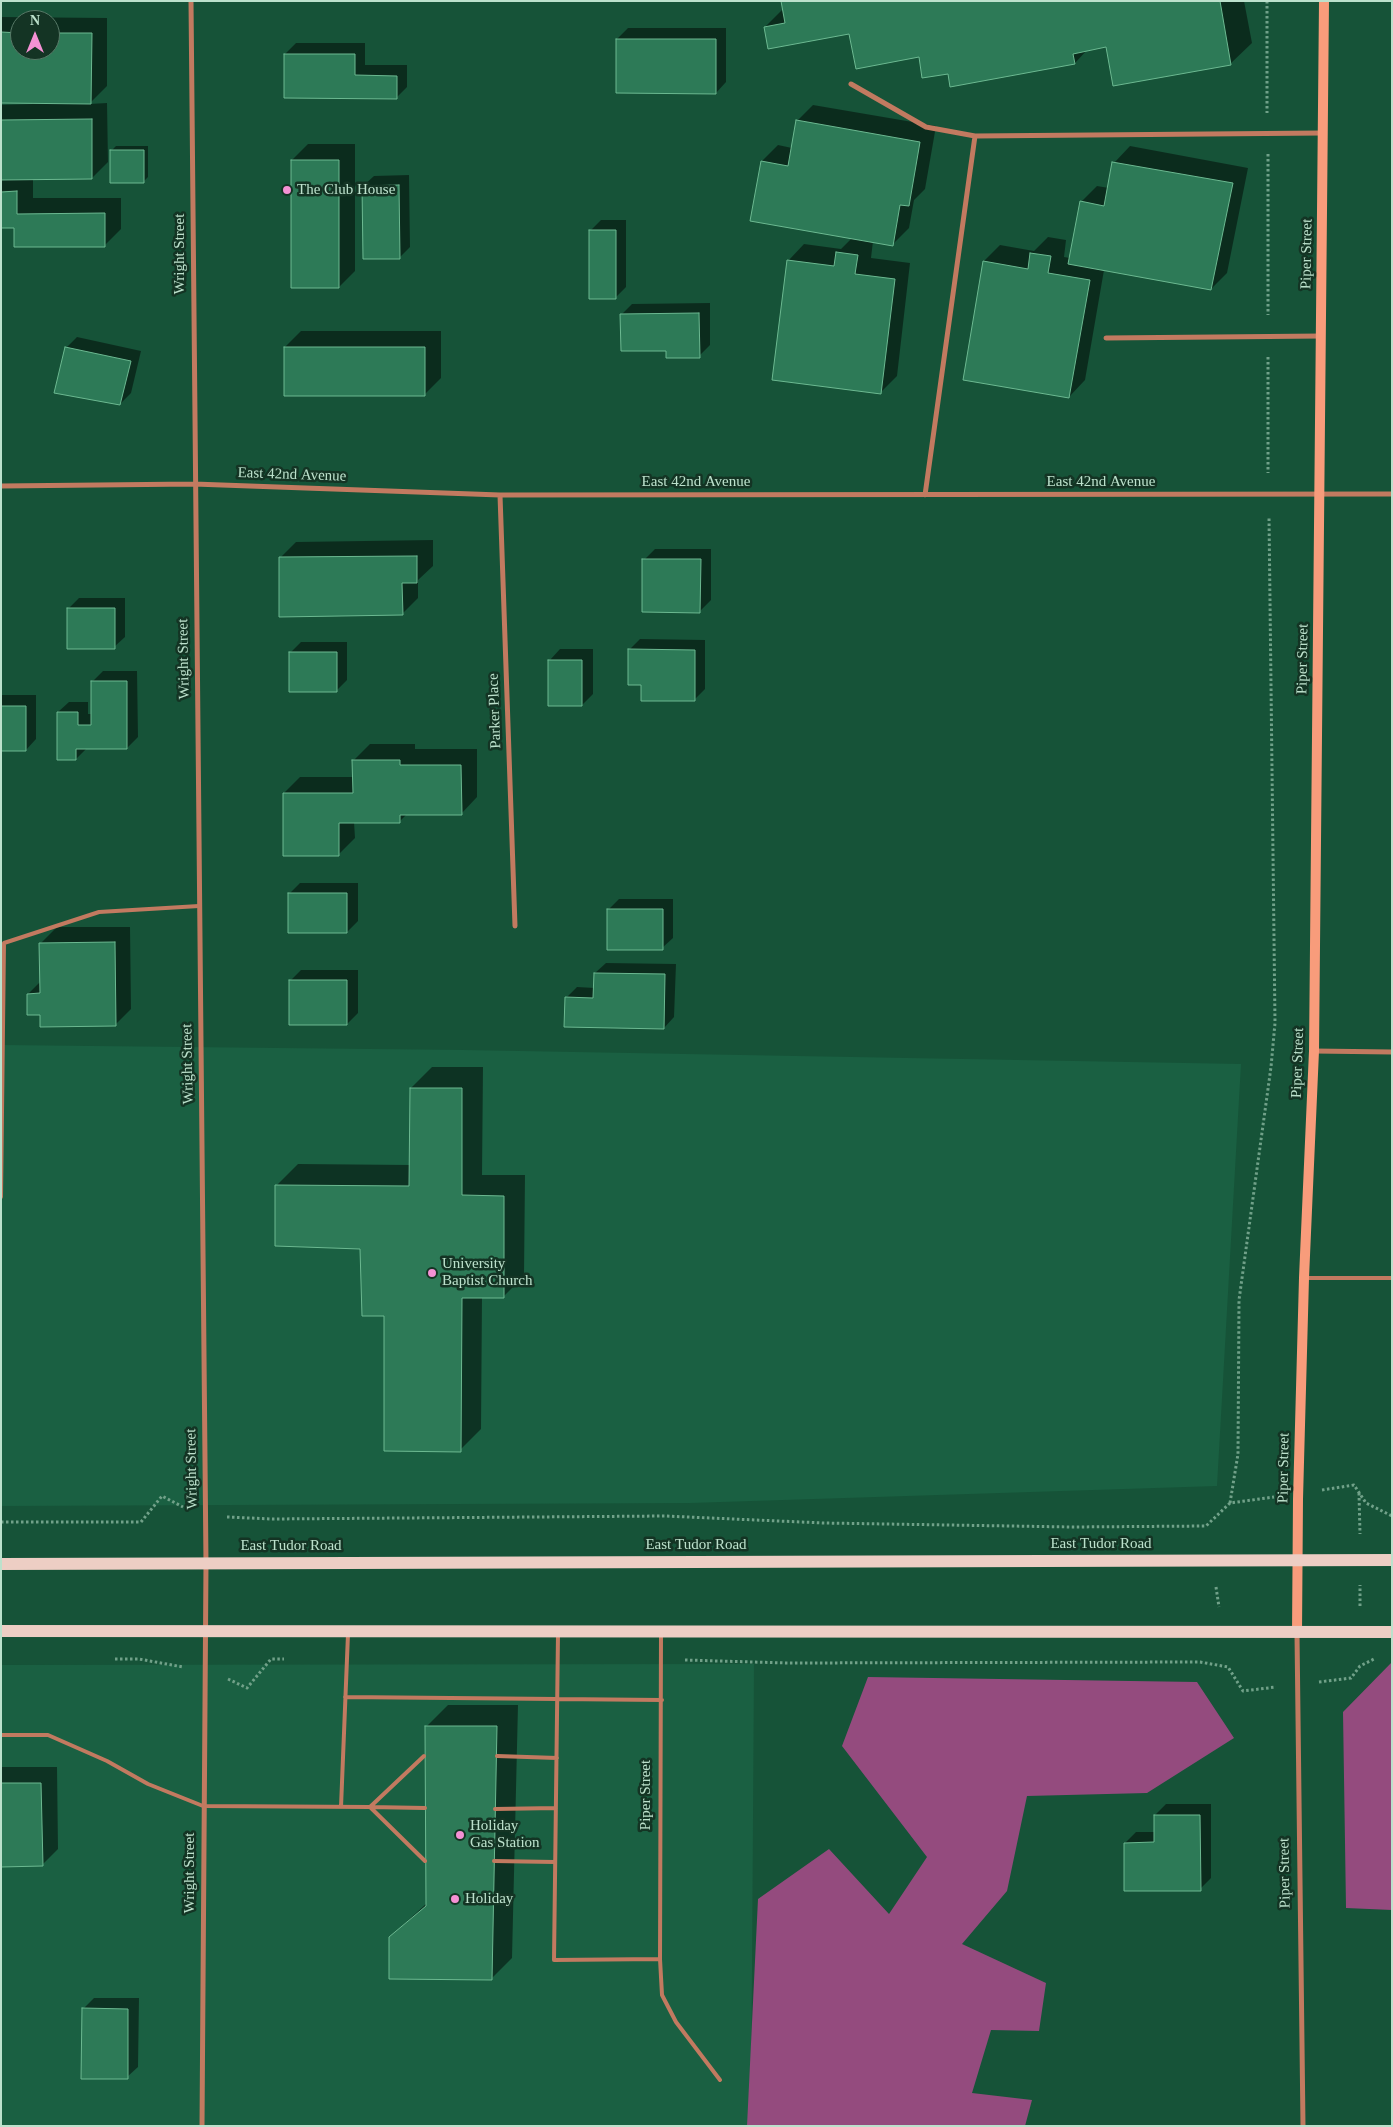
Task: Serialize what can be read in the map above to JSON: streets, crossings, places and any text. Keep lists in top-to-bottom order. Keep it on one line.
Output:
{"streets":{"main road":["East Tudor Road"],"street":["Wright Street","Piper Street","East 42nd Avenue","Parker Place"]},"crossings":[["Wright Street","East 42nd Avenue"],["Wright Street","East Tudor Road"],["Piper Street","East 42nd Avenue"],["Piper Street","East Tudor Road"],["East 42nd Avenue","Parker Place"]],"places":["The Club House","University Baptist Church","Holiday Gas Station","Holiday"],"north":"top"}
